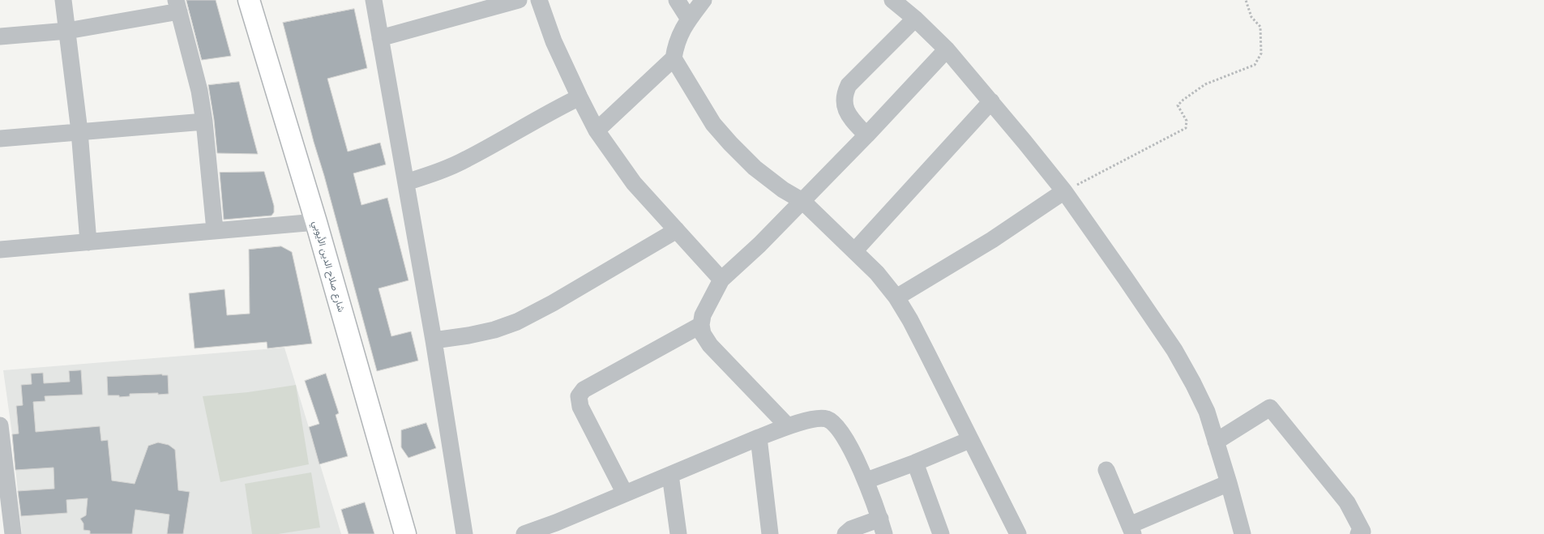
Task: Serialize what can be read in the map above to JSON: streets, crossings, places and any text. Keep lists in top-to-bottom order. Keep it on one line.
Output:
{"streets":{"main road":["شارع صلاح الدين الأيوبي"]}}
